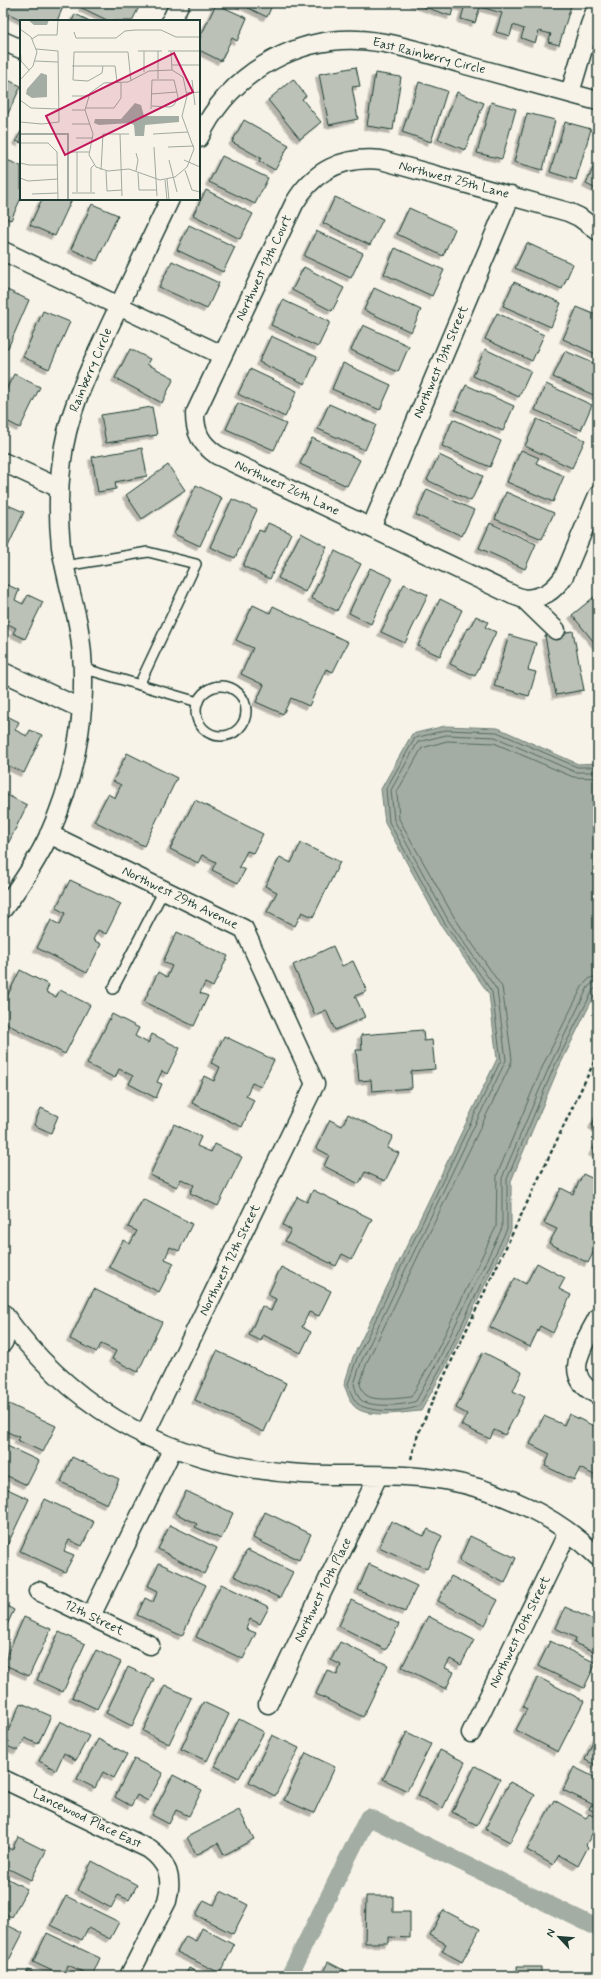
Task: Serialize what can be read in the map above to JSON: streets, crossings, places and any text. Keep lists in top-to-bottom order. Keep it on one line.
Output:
{"streets":{"street":["East Rainberry Circle","Northwest 25th Lane","Northwest 13th Court","Northwest 13th Street","Rainberry Circle","Northwest 26th Lane","Northwest 29th Avenue","Northwest 12th Street","Northwest 10th Place","12th Street","Northwest 10th Street","Lancewood Place East"]},"crossings":[["Northwest 25th Lane","Northwest 13th Court"],["Northwest 25th Lane","Northwest 13th Street"],["Northwest 13th Court","Northwest 26th Lane"],["Northwest 13th Street","Northwest 26th Lane"],["Rainberry Circle","Northwest 29th Avenue"],["Northwest 29th Avenue","Northwest 12th Street"]],"north":"top left"}
